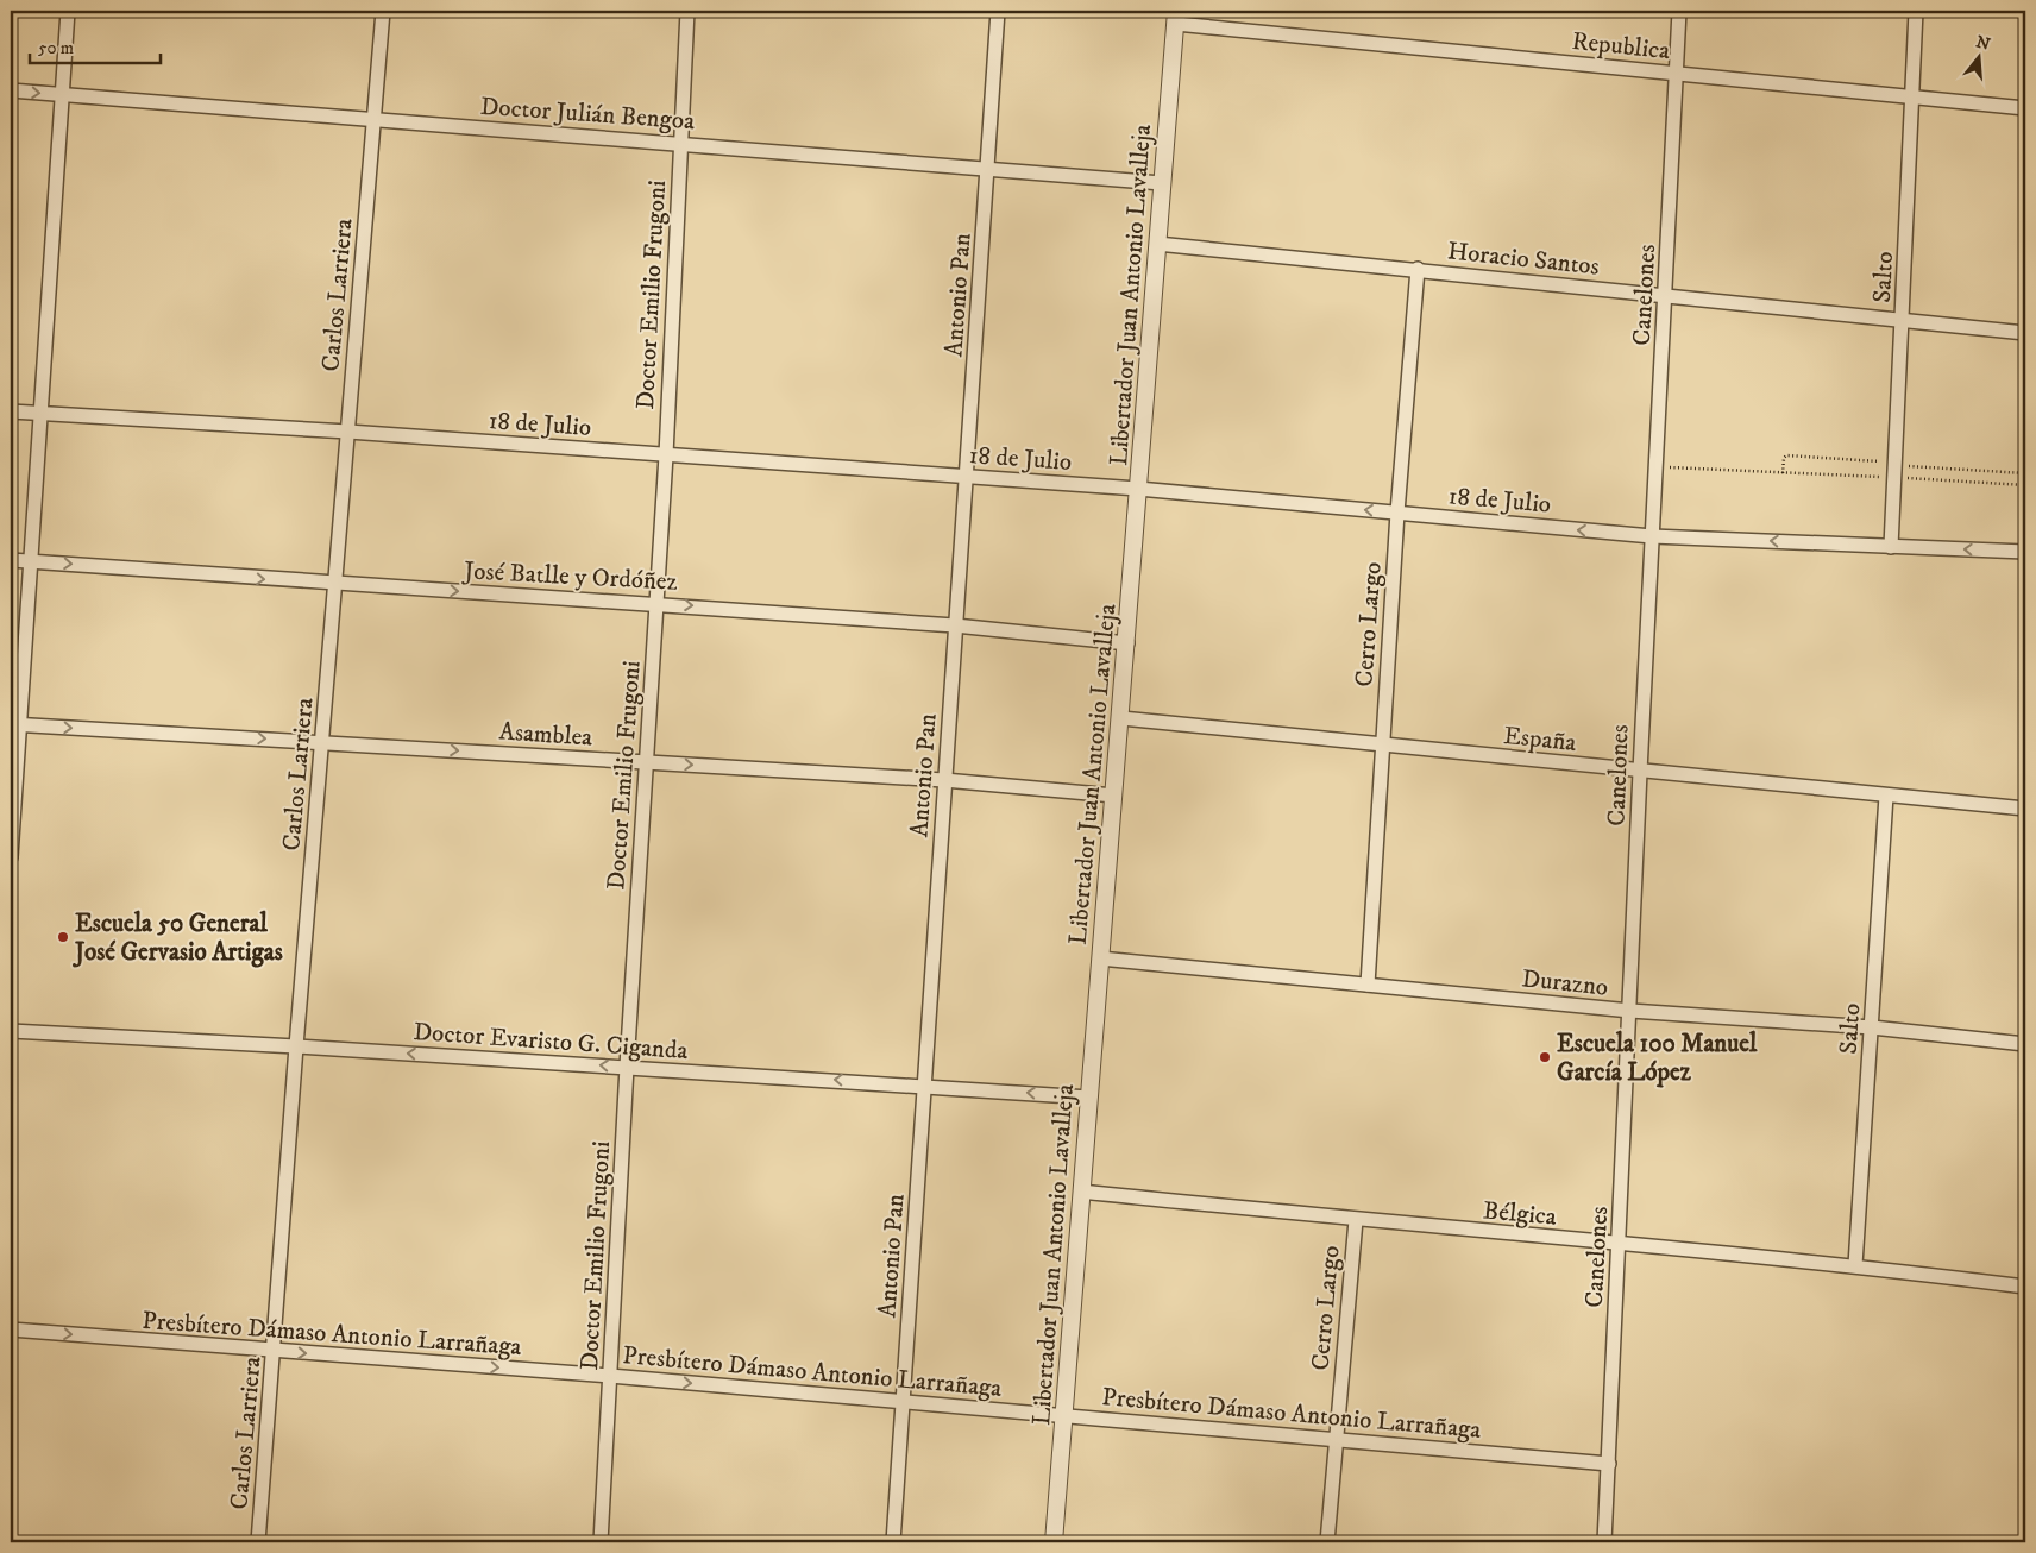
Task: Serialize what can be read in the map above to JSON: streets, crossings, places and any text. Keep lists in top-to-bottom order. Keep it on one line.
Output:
{"streets":{"street":["Republica","Doctor Julián Bengoa","Horacio Santos","Salto","Carlos Larriera","Doctor Emilio Frugoni","Antonio Pan","Libertador Juan Antonio Lavalleja","Canelones","18 de Julio","José Batlle y Ordóñez","Cerro Largo","Asamblea","España","Durazno","Doctor Evaristo G. Ciganda","Bélgica","Presbítero Dámaso Antonio Larrañaga"]},"crossings":[["Republica","Salto"],["Republica","Libertador Juan Antonio Lavalleja"],["Republica","Canelones"],["Doctor Julián Bengoa","Carlos Larriera"],["Doctor Julián Bengoa","Doctor Emilio Frugoni"],["Doctor Julián Bengoa","Antonio Pan"],["Doctor Julián Bengoa","Libertador Juan Antonio Lavalleja"],["Horacio Santos","Salto"],["Horacio Santos","Libertador Juan Antonio Lavalleja"],["Horacio Santos","Canelones"],["Horacio Santos","Cerro Largo"],["Salto","18 de Julio"],["Salto","España"],["Salto","Durazno"],["Salto","Bélgica"],["Carlos Larriera","18 de Julio"],["Carlos Larriera","José Batlle y Ordóñez"],["Carlos Larriera","Asamblea"],["Carlos Larriera","Doctor Evaristo G. Ciganda"],["Carlos Larriera","Presbítero Dámaso Antonio Larrañaga"],["Doctor Emilio Frugoni","18 de Julio"],["Doctor Emilio Frugoni","José Batlle y Ordóñez"],["Doctor Emilio Frugoni","Asamblea"],["Doctor Emilio Frugoni","Doctor Evaristo G. Ciganda"],["Doctor Emilio Frugoni","Presbítero Dámaso Antonio Larrañaga"],["Antonio Pan","18 de Julio"],["Antonio Pan","José Batlle y Ordóñez"],["Antonio Pan","Asamblea"],["Antonio Pan","Doctor Evaristo G. Ciganda"],["Antonio Pan","Presbítero Dámaso Antonio Larrañaga"],["Libertador Juan Antonio Lavalleja","18 de Julio"],["Libertador Juan Antonio Lavalleja","José Batlle y Ordóñez"],["Libertador Juan Antonio Lavalleja","Asamblea"],["Libertador Juan Antonio Lavalleja","España"],["Libertador Juan Antonio Lavalleja","Durazno"],["Libertador Juan Antonio Lavalleja","Doctor Evaristo G. Ciganda"],["Libertador Juan Antonio Lavalleja","Bélgica"],["Libertador Juan Antonio Lavalleja","Presbítero Dámaso Antonio Larrañaga"],["Canelones","18 de Julio"],["Canelones","España"],["Canelones","Durazno"],["Canelones","Bélgica"],["Canelones","Presbítero Dámaso Antonio Larrañaga"],["18 de Julio","Cerro Largo"],["Cerro Largo","España"],["Cerro Largo","Durazno"],["Cerro Largo","Bélgica"],["Cerro Largo","Presbítero Dámaso Antonio Larrañaga"]],"one_way":["18 de Julio","José Batlle y Ordóñez","Asamblea","Doctor Evaristo G. Ciganda","Presbítero Dámaso Antonio Larrañaga"],"places":["Escuela 50 General José Gervasio Artigas","Escuela 100 Manuel García López"],"scale_bar":"50 m","north":"top"}
